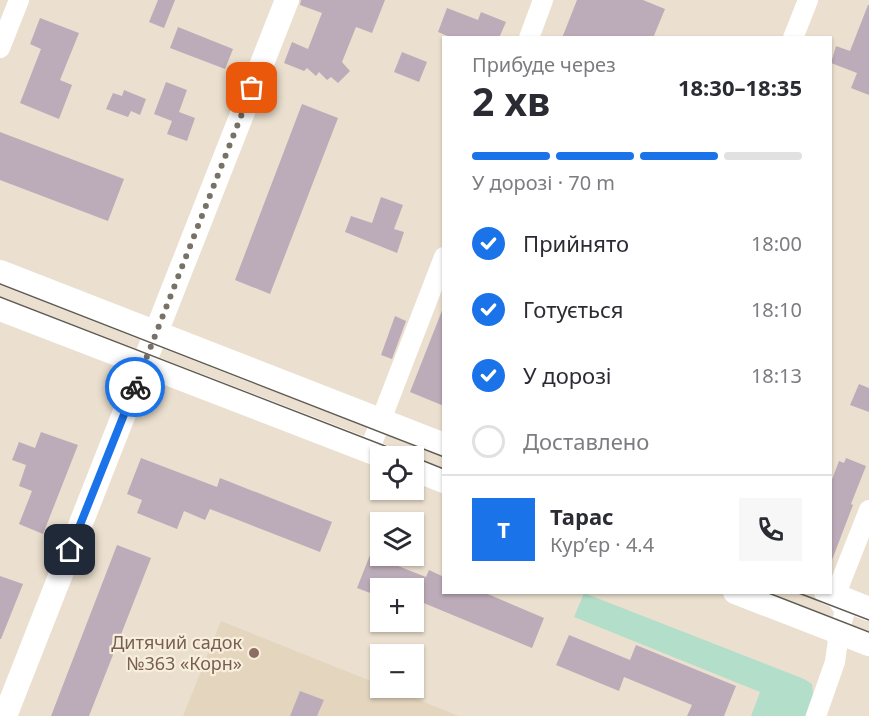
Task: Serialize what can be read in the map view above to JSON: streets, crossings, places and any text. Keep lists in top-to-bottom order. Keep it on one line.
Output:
{"places":["Дитячий садок №363 «Корн»"],"page":{"heading":["2 хв","Прибуде через","18:30–18:35"],"panel":["Тарас","Кур’єр · 4.4"],"bar":"У дорозі · 70 m","list":[["Прийнято","18:00"],["Готується","18:10"],["У дорозі","18:13"],"Доставлено"],"map_buttons":["+","−"],"round":"Т"}}
